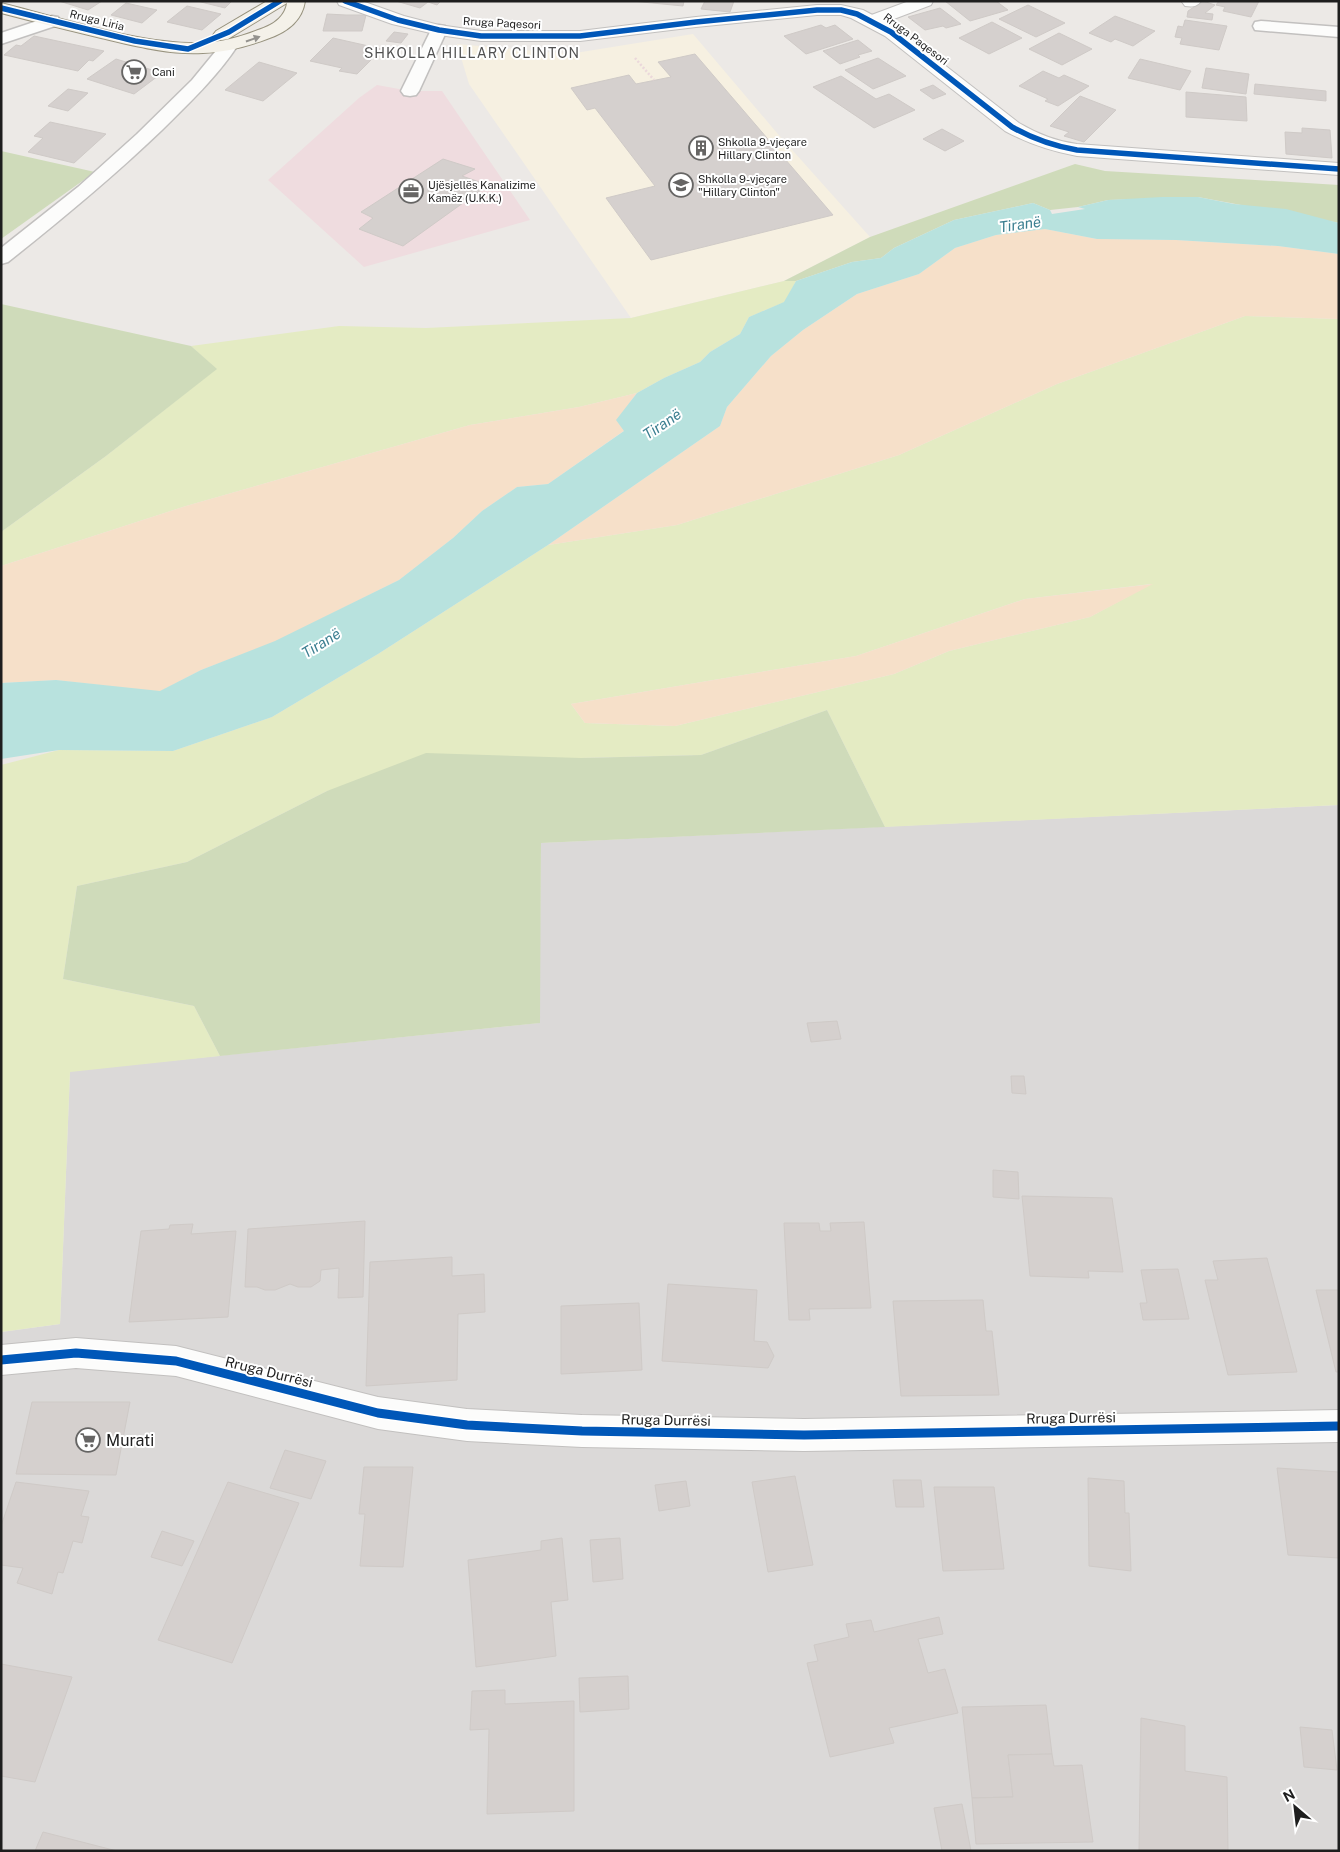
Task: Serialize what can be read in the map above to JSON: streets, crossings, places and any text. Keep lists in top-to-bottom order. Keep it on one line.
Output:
{"streets":{"main road":["Rruga Liria"],"street":["Rruga Paqesori","Rruga Durrësi"]},"districts":["SHKOLLA HILLARY CLINTON"],"water":["Tiranë"],"places":{"supermarket":["Cani","Murati"],"building":["Shkolla 9-vjeçare Hillary Clinton"],"school or university":["Shkolla 9-vjeçare \"Hillary Clinton\""],"office":["Ujësjellës Kanalizime Kamëz (U.K.K.)"]},"north":"top left"}
